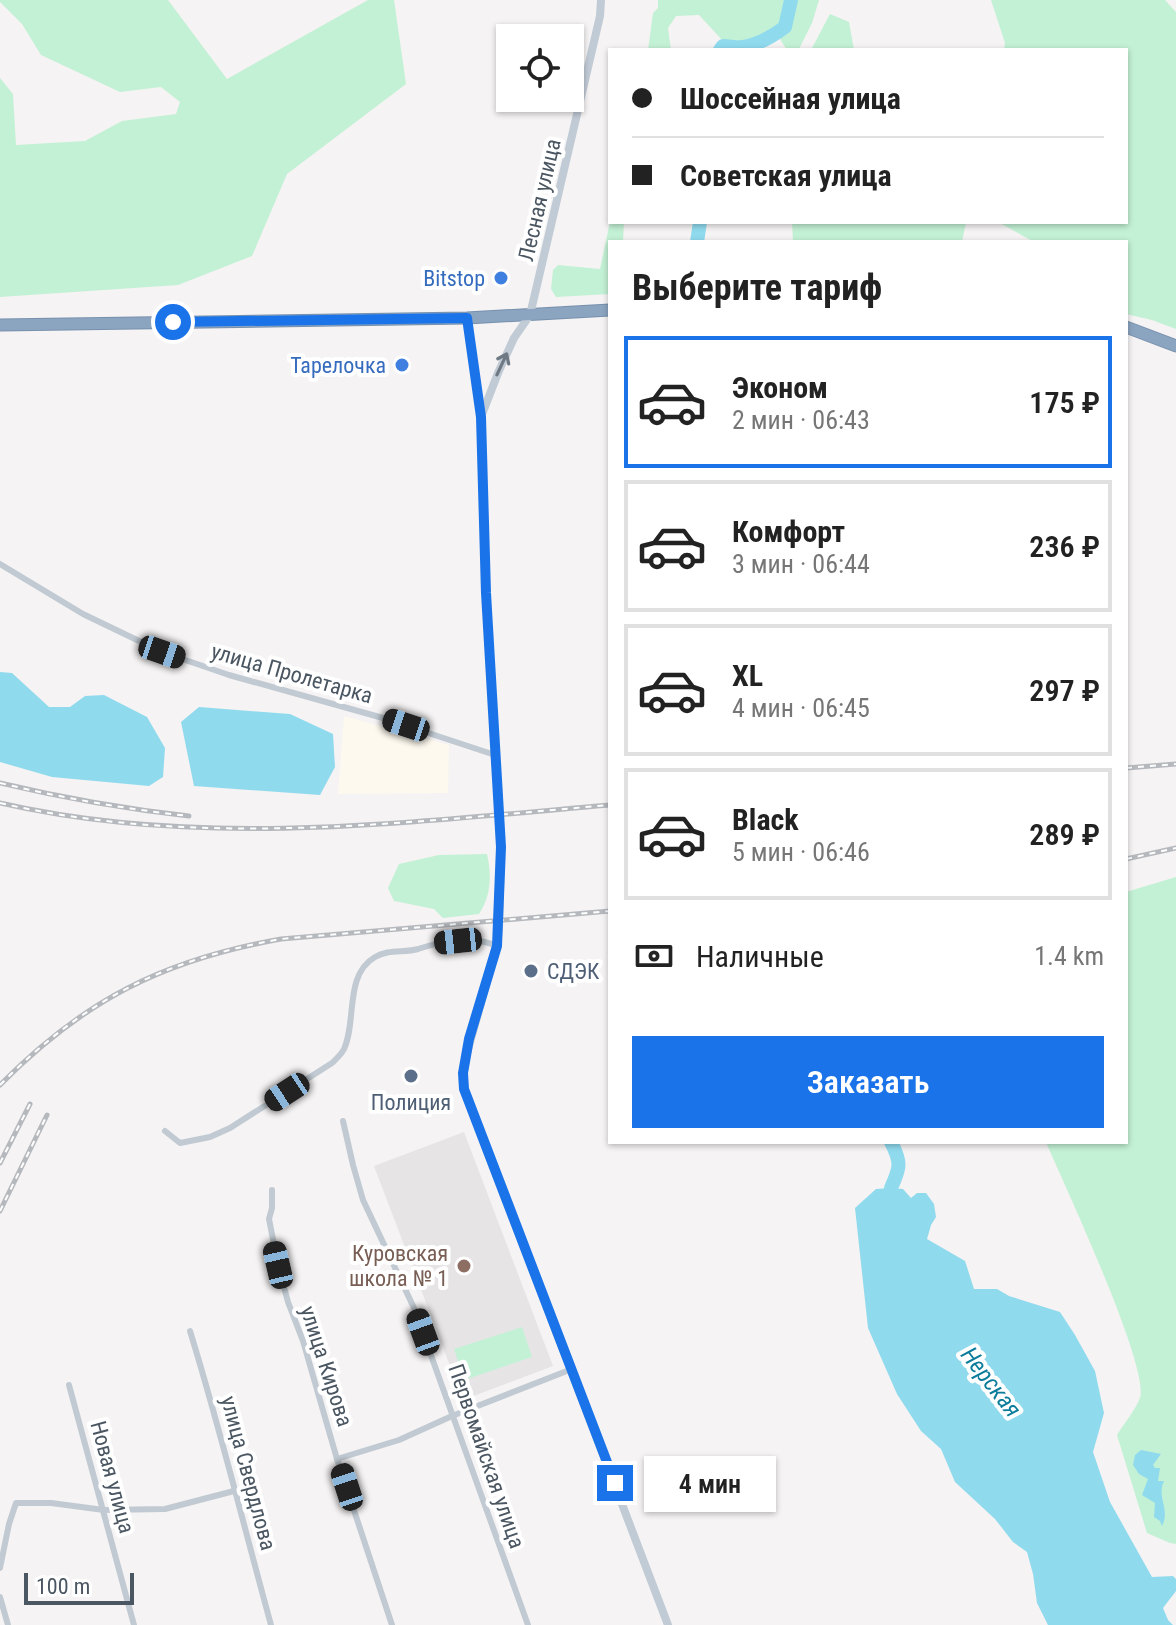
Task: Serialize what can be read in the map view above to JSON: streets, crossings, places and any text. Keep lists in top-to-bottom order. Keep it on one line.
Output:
{"streets":{"street":["Лесная улица","улица Пролетарка","улица Кирова","Первомайская улица","улица Свердлова","Новая улица"]},"crossings":[["улица Кирова","Первомайская улица"]],"water":["Нерская"],"places":["Bitstop","Тарелочка","СДЭК","Полиция","Куровская школа № 1"],"scale_bar":"100 m","page":{"banner":["Шоссейная улица","Советская улица"],"heading":"Выберите тариф","list":[{"name":"Эконом","note":"2 мин · 06:43","value":"175 ₽"},{"name":"Комфорт","note":"3 мин · 06:44","value":"236 ₽"},{"name":"XL","note":"4 мин · 06:45","value":"297 ₽"},{"name":"Black","note":"5 мин · 06:46","value":"289 ₽"}],"pay":["Наличные","1.4 km"],"buttons":"Заказать","bubble":"4 мин","scale":"100 m"}}
